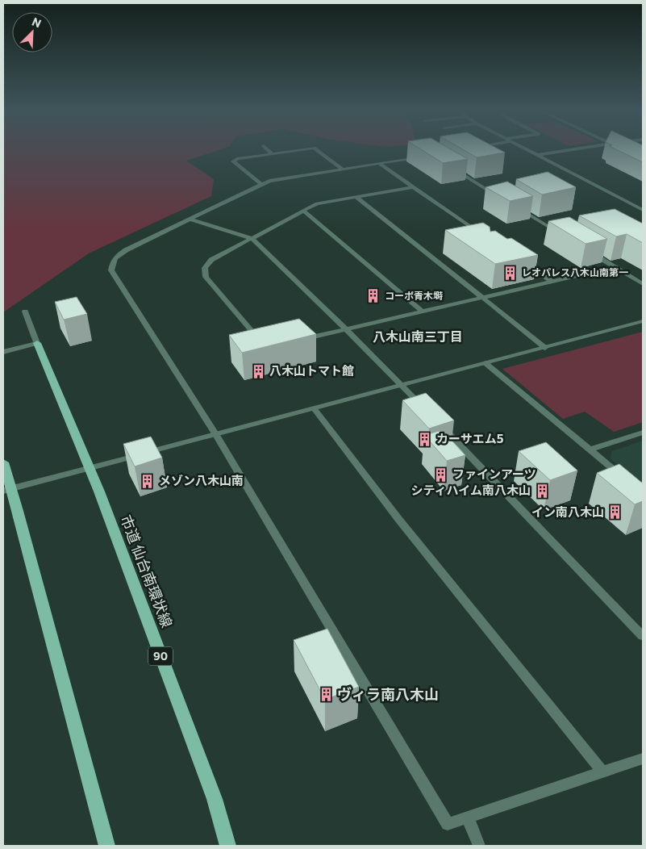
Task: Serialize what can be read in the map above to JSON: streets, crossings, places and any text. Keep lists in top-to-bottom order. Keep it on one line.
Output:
{"streets":{"main road":["市道 仙台南環状線","90"]},"districts":["八木山南三丁目"],"places":{"building":["レオパレス八木山南第一","コーポ青木塒","八木山トマト館","カーサエム5","ファインアーツ","メゾン八木山南","シティハイム南八木山","イン南八木山","ヴィラ南八木山"]},"north":"top right"}
